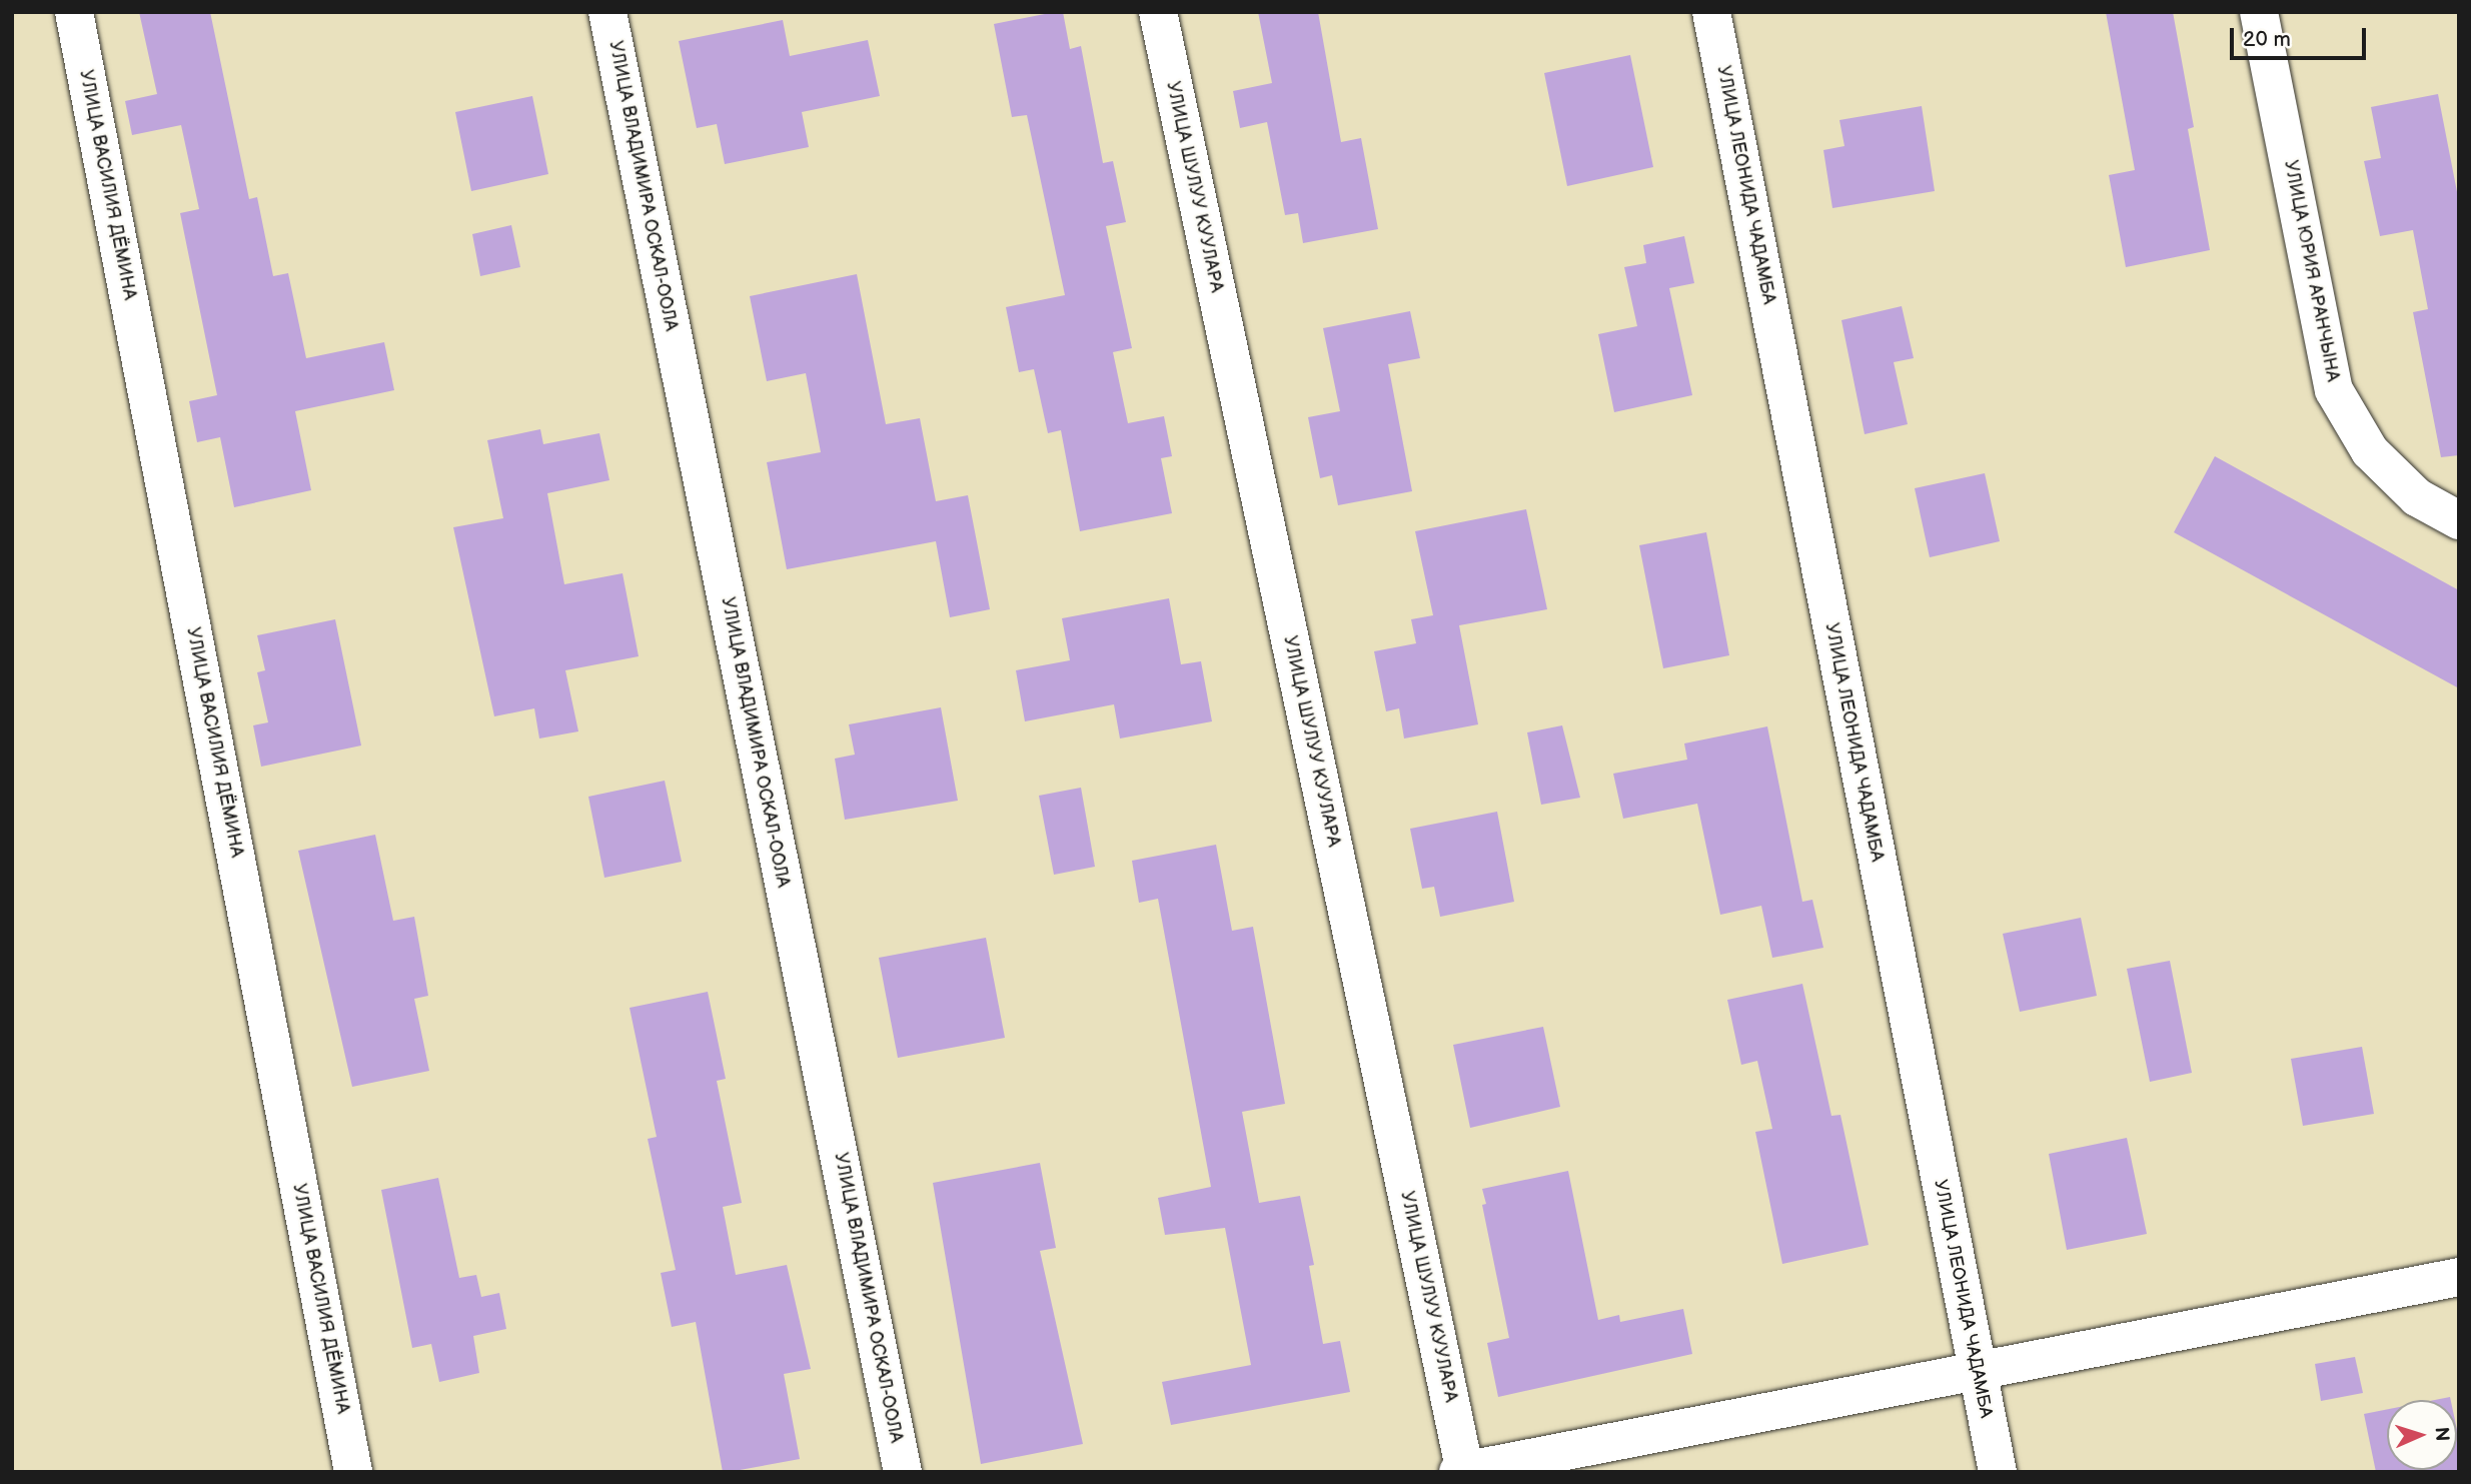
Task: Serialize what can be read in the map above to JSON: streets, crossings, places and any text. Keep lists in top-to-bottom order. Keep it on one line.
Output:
{"streets":{"street":["УЛИЦА ВАСИЛИЯ ДЁМИНА","УЛИЦА ЛЕОНИДА ЧАДАМБА","УЛИЦА ВЛАДИМИРА ОСКАЛ-ООЛА","УЛИЦА ШУЛУУ КУУЛАРА","УЛИЦА ЮРИЯ АРАНЧЫНА"]},"scale_bar":"20 m","north":"right"}
